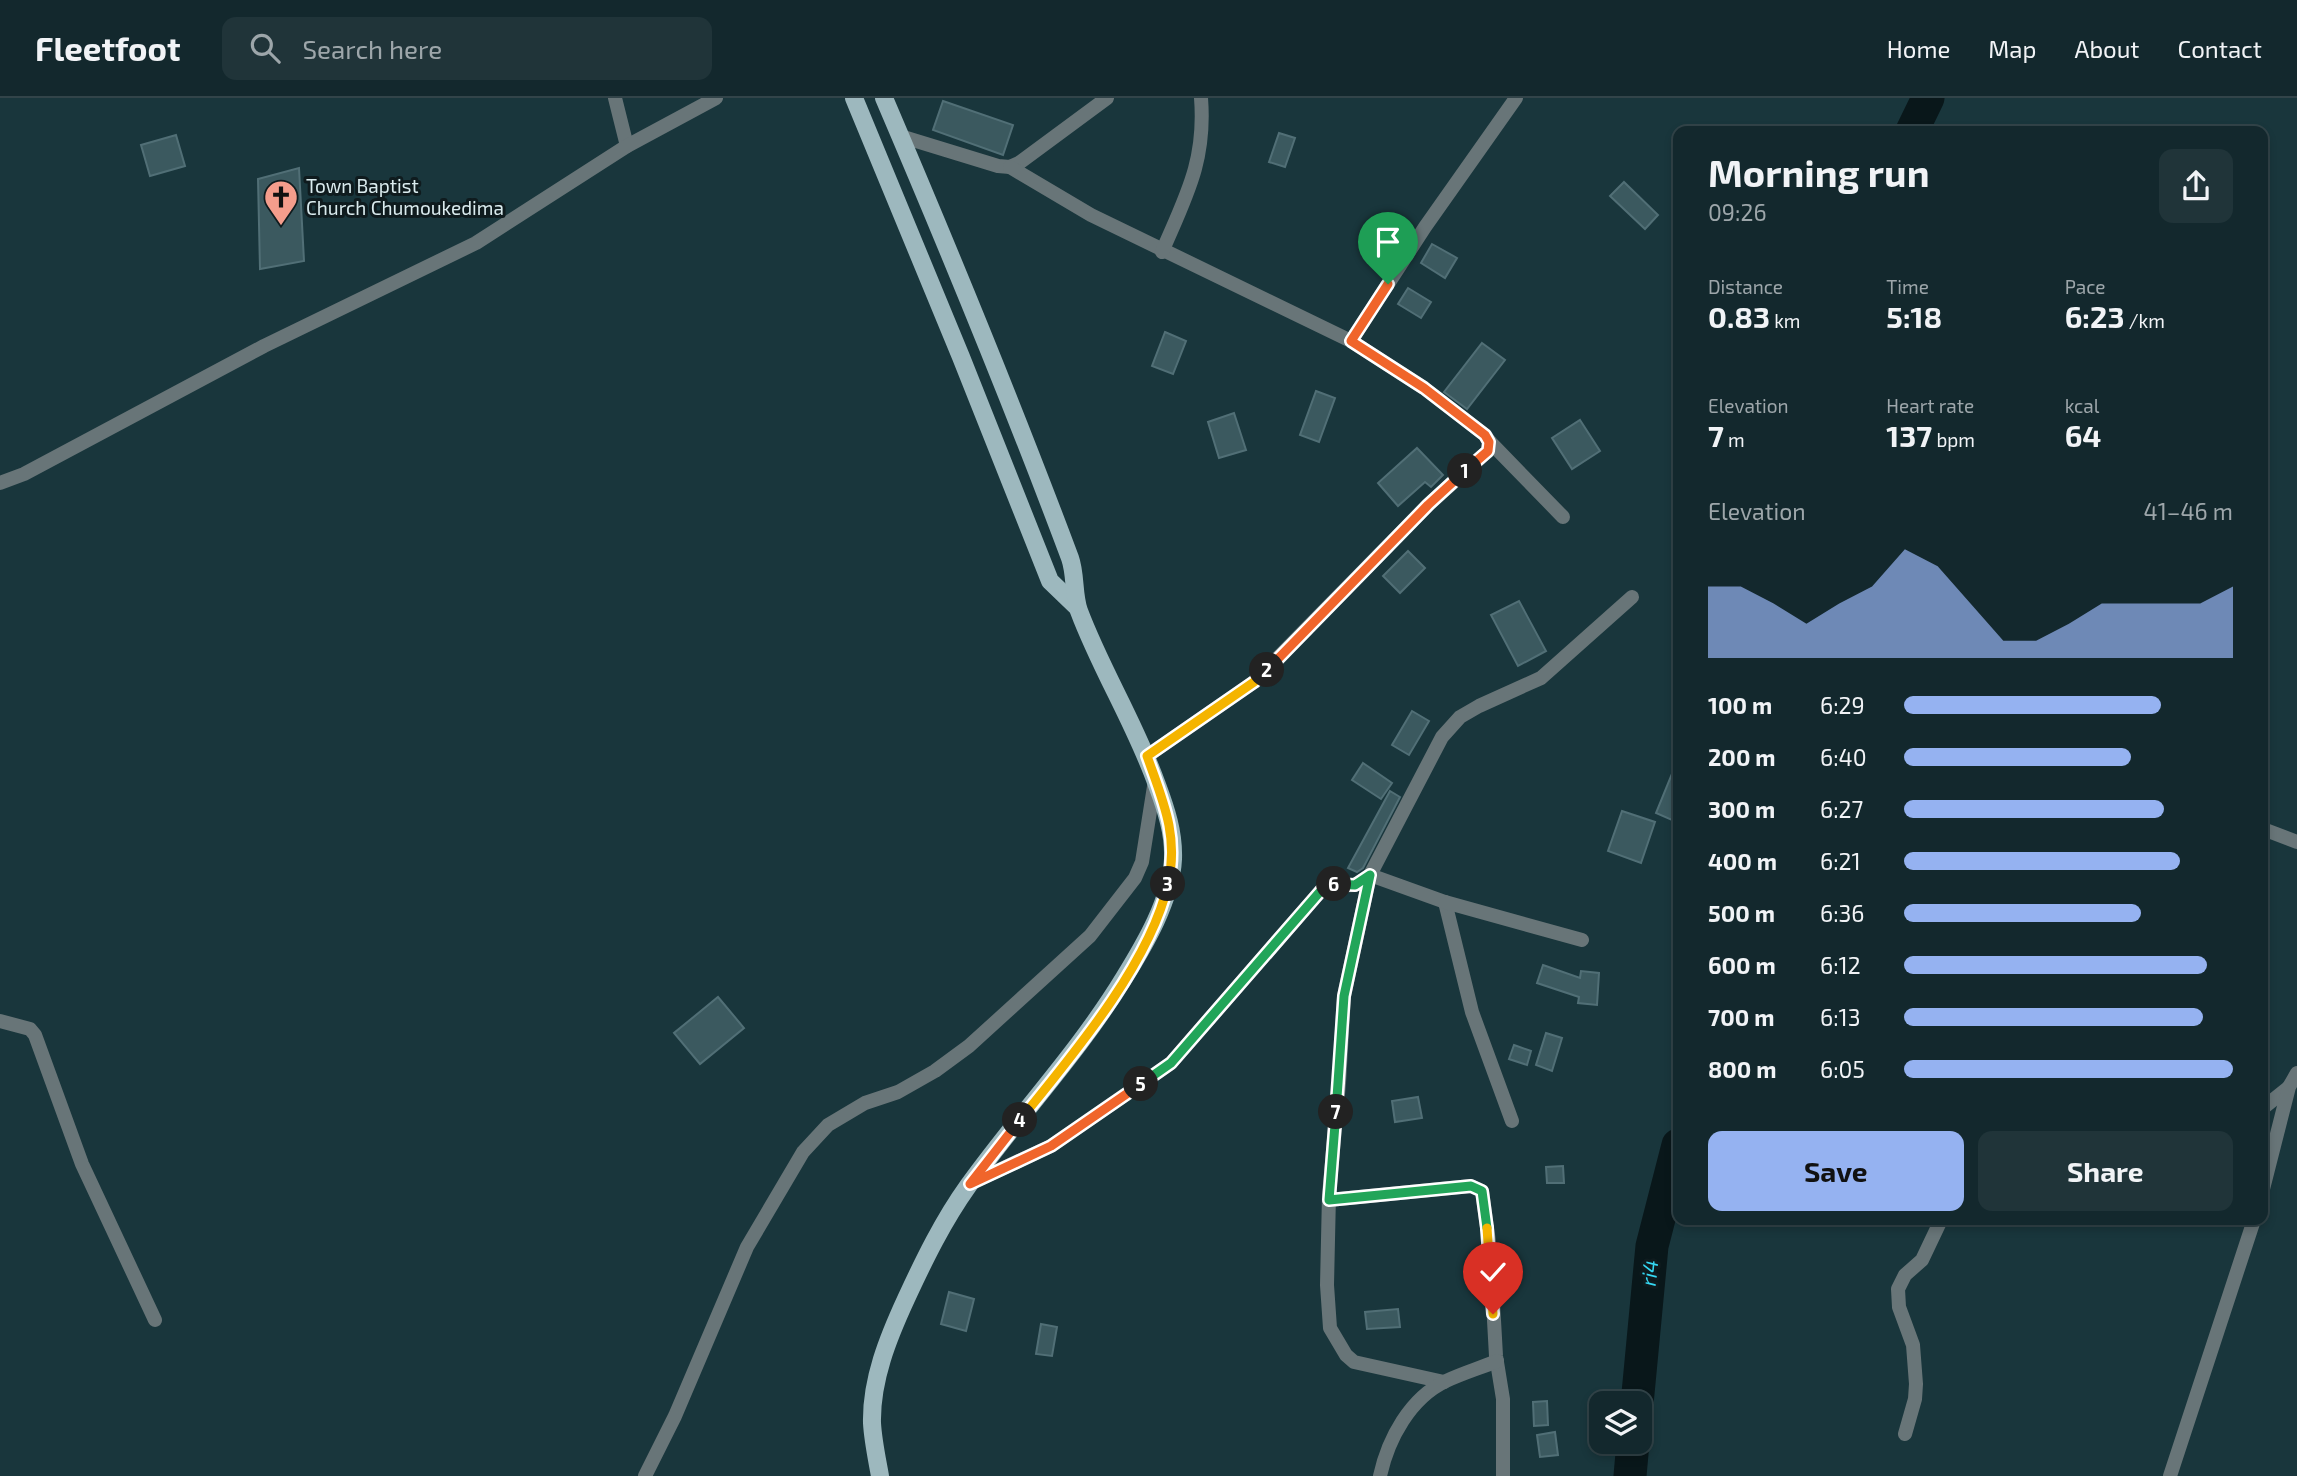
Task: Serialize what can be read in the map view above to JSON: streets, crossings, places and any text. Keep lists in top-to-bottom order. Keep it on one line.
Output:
{"water":["ri4"],"places":{"church":["Town Baptist Church Chumoukedima"]},"page":{"header":"Fleetfoot","search":"Search here","nav":["Home","Map","About","Contact"],"heading":["Morning run","09:26"],"stats":[["Distance","0.83 km"],["Time","5:18"],["Pace","6:23 /km"],["Elevation","7 m"],["Heart rate","137 bpm"],["kcal","64"]],"pins":["1","2","3","6","5","7","4"],"chart":["Elevation","41–46 m"],"list":[{"name":"100 m","note":"6:29"},{"name":"200 m","note":"6:40"},{"name":"300 m","note":"6:27"},{"name":"400 m","note":"6:21"},{"name":"500 m","note":"6:36"},{"name":"600 m","note":"6:12"},{"name":"700 m","note":"6:13"},{"name":"800 m","note":"6:05"}],"buttons":["Save","Share"]}}
